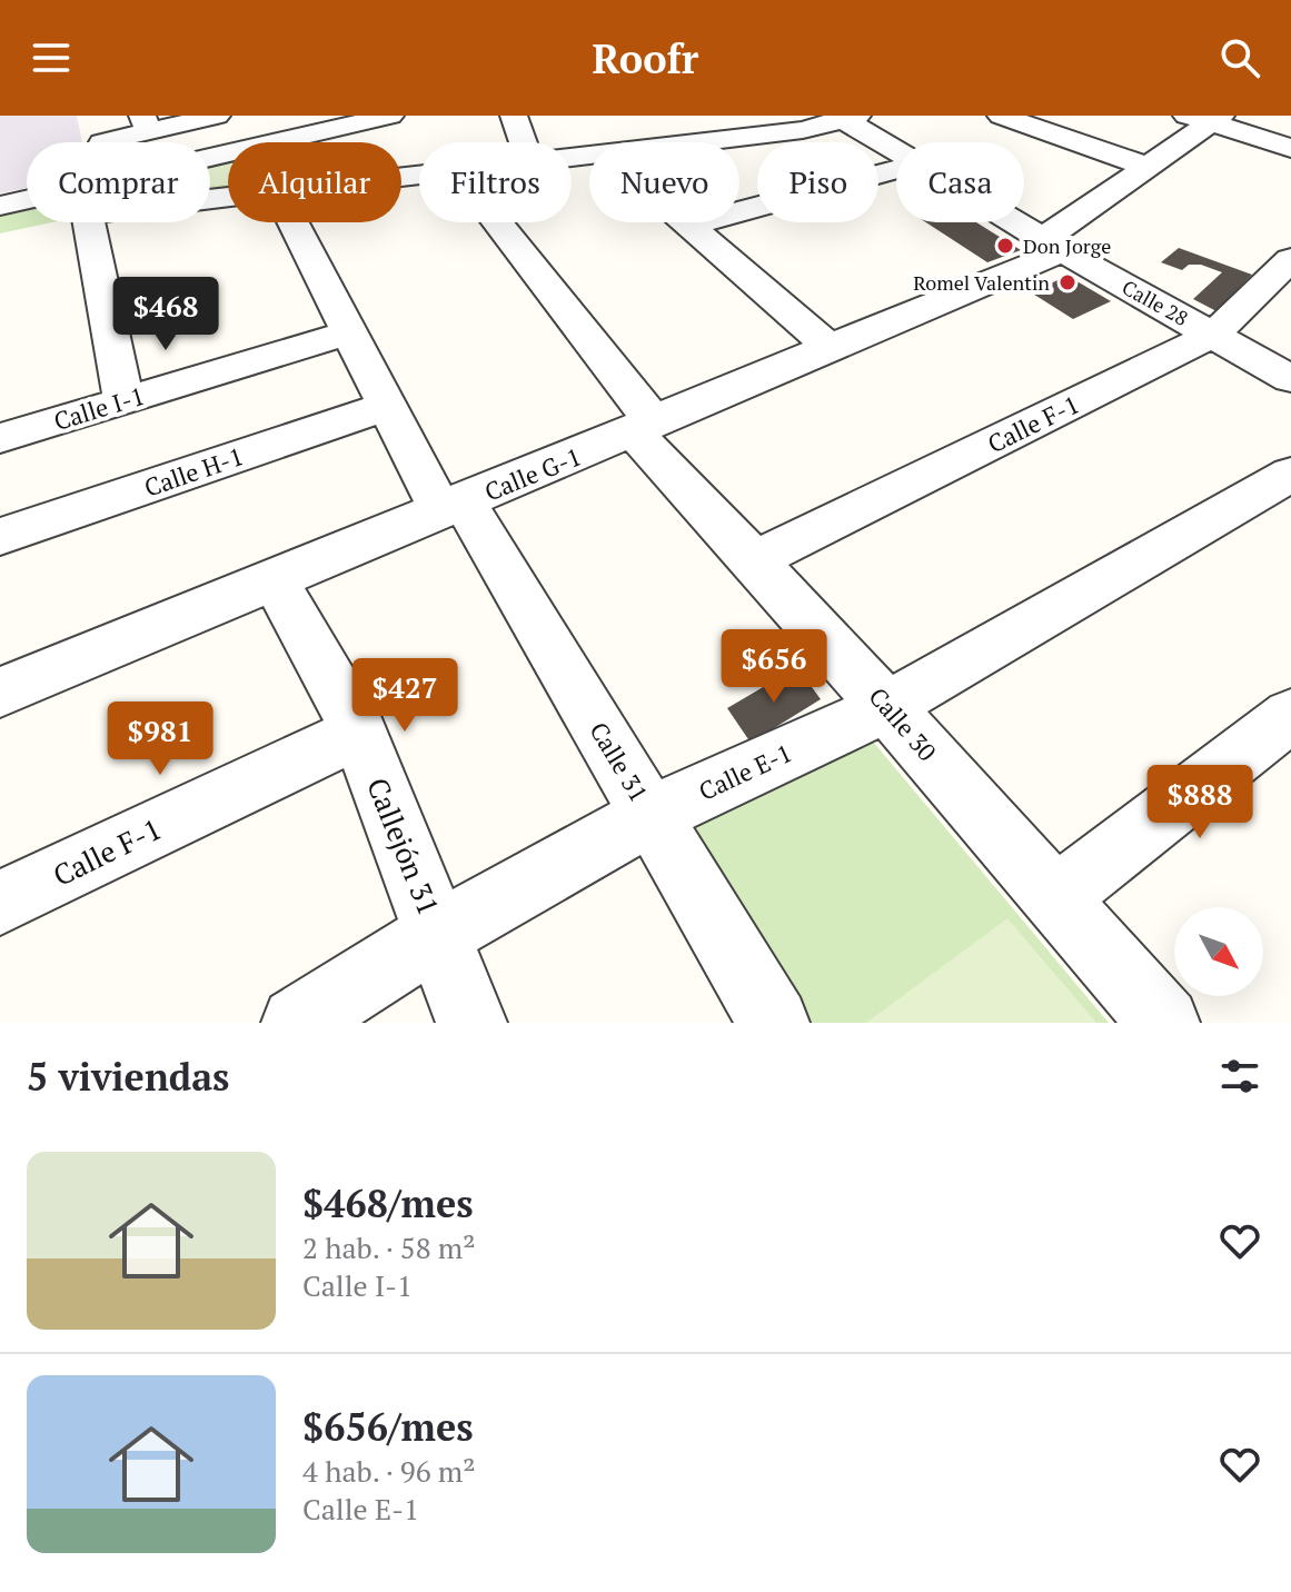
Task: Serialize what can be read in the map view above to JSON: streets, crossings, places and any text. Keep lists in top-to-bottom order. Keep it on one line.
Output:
{"streets":{"street":["Calle 28","Calle I-1","Calle F-1","Calle H-1","Calle G-1","Calle 30","Calle 31","Calle E-1","Callejón 31"]},"crossings":[["Calle 28","Calle F-1"],["Calle 28","Calle G-1"],["Calle I-1","Calle 31"],["Calle F-1","Calle 30"],["Calle F-1","Callejón 31"],["Calle H-1","Calle 31"],["Calle G-1","Calle 30"],["Calle G-1","Calle 31"],["Calle G-1","Callejón 31"],["Calle 30","Calle E-1"],["Calle 31","Calle E-1"],["Calle E-1","Callejón 31"]],"places":["Don Jorge","Romel Valentin"],"north":"bottom right","page":{"header":"Roofr","chip":["Comprar","Alquilar","Filtros","Nuevo","Piso","Casa"],"price":["$468","$656","$427","$981","$888"],"heading":"5 viviendas","list":[{"name":"$468/mes","note":"2 hab. · 58 m² · Calle I-1"},{"name":"$656/mes","note":"4 hab. · 96 m² · Calle E-1"}]}}
